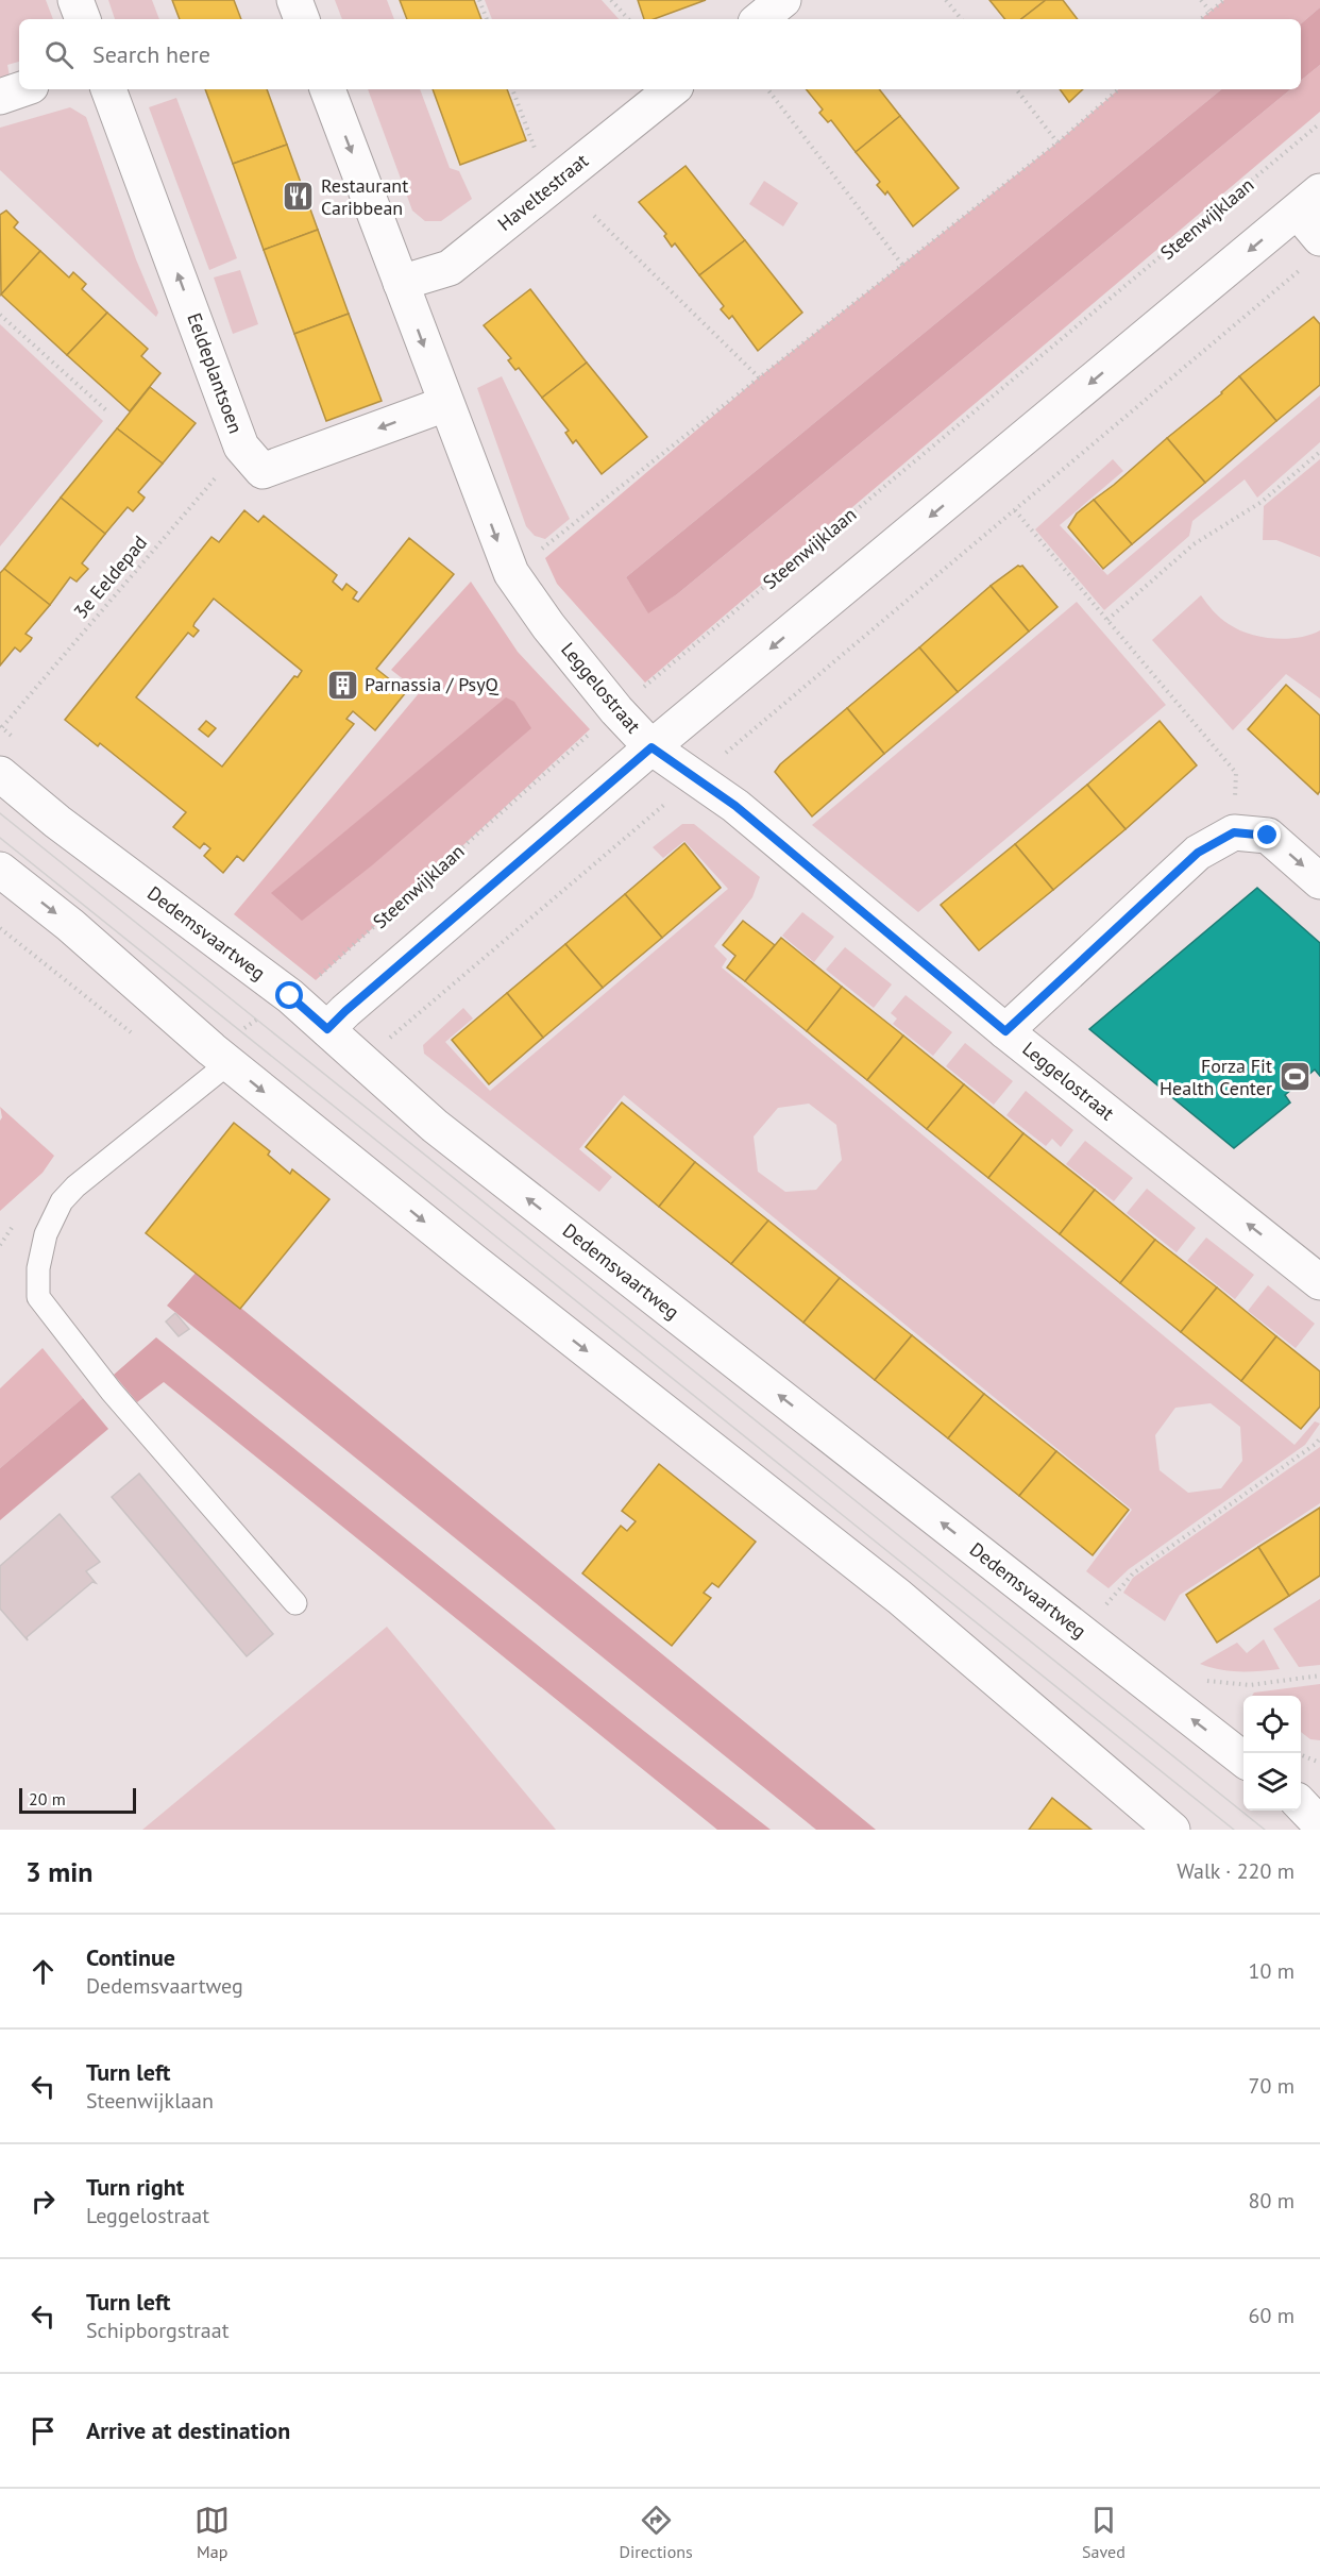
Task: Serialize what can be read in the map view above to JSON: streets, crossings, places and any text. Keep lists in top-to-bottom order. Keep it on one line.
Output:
{"streets":{"street":["Haveltestraat","Eeldeplantsoen","Leggelostraat","Dedemsvaartweg"],"path":["Steenwijklaan","3e Eeldepad"]},"crossings":[["Haveltestraat","Leggelostraat"],["Steenwijklaan","Leggelostraat"],["Eeldeplantsoen","3e Eeldepad"],["Eeldeplantsoen","Leggelostraat"]],"places":{"restaurant":["Restaurant Caribbean"],"building":["Parnassia / PsyQ"],"sports":["Forza Fit Health Center"]},"scale_bar":"20 m","page":{"search":"Search here","scale":"20 m","heading":["3 min","Walk · 220 m"],"list":[["Continue","Dedemsvaartweg","10 m"],["Turn left","Steenwijklaan","70 m"],["Turn right","Leggelostraat","80 m"],["Turn left","Schipborgstraat","60 m"],"Arrive at destination"],"nav":["Map","Directions","Saved"]}}
